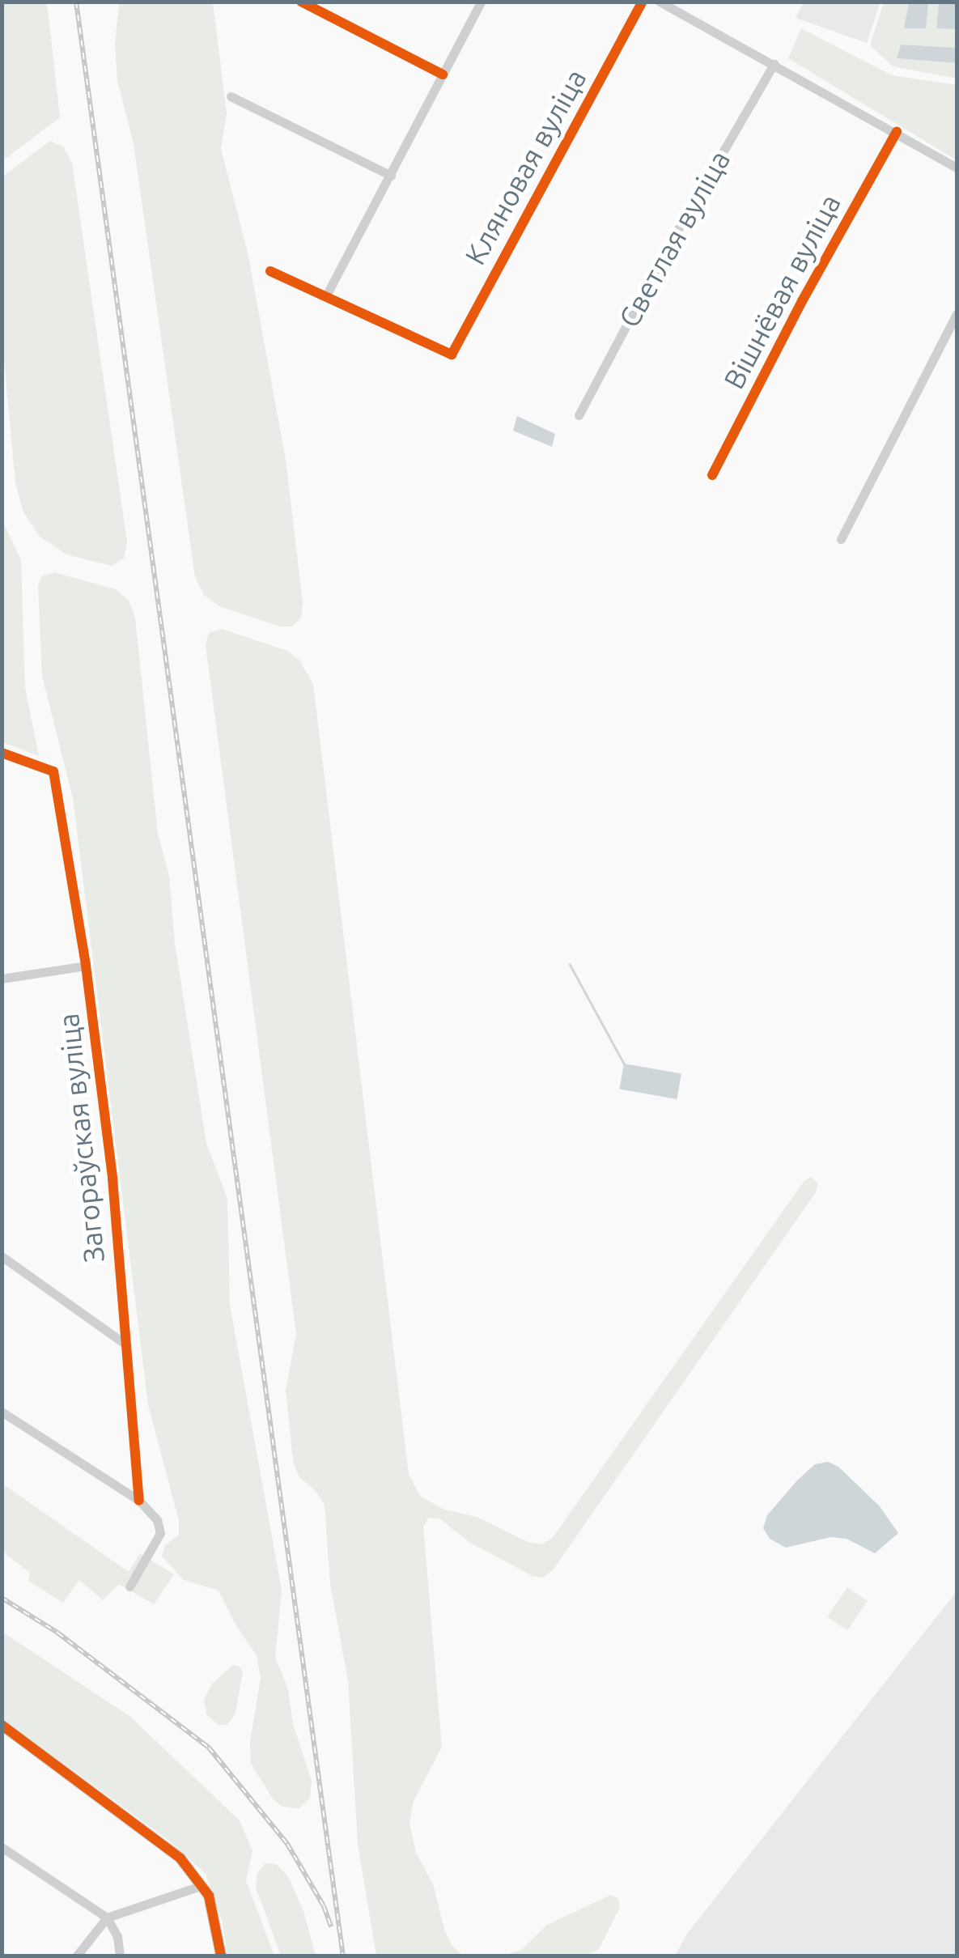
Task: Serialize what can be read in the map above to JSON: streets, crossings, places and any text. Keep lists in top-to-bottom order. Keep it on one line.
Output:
{"streets":{"street":["Кляновая вуліца","Светлая вуліца","Вішнёвая вуліца","Загораўская вуліца"]}}
